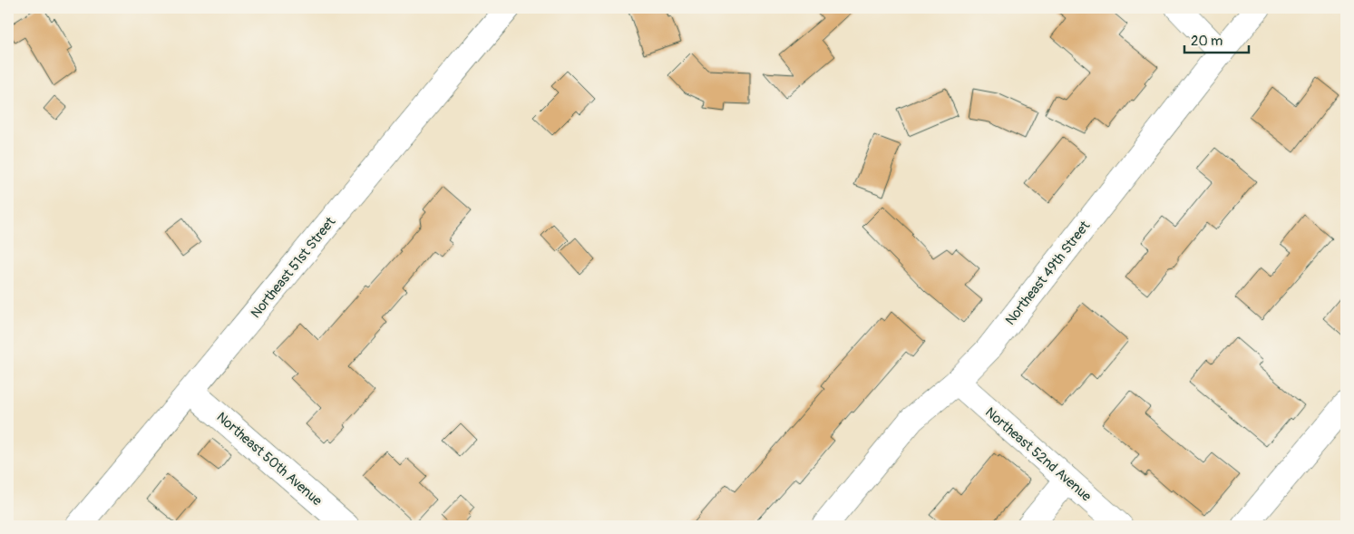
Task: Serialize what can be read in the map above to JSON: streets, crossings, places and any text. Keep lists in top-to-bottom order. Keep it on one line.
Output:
{"streets":{"street":["Northeast 51st Street","Northeast 49th Street","Northeast 52nd Avenue","Northeast 50th Avenue"]},"crossings":[["Northeast 51st Street","Northeast 50th Avenue"],["Northeast 49th Street","Northeast 52nd Avenue"]],"scale_bar":"20 m"}
